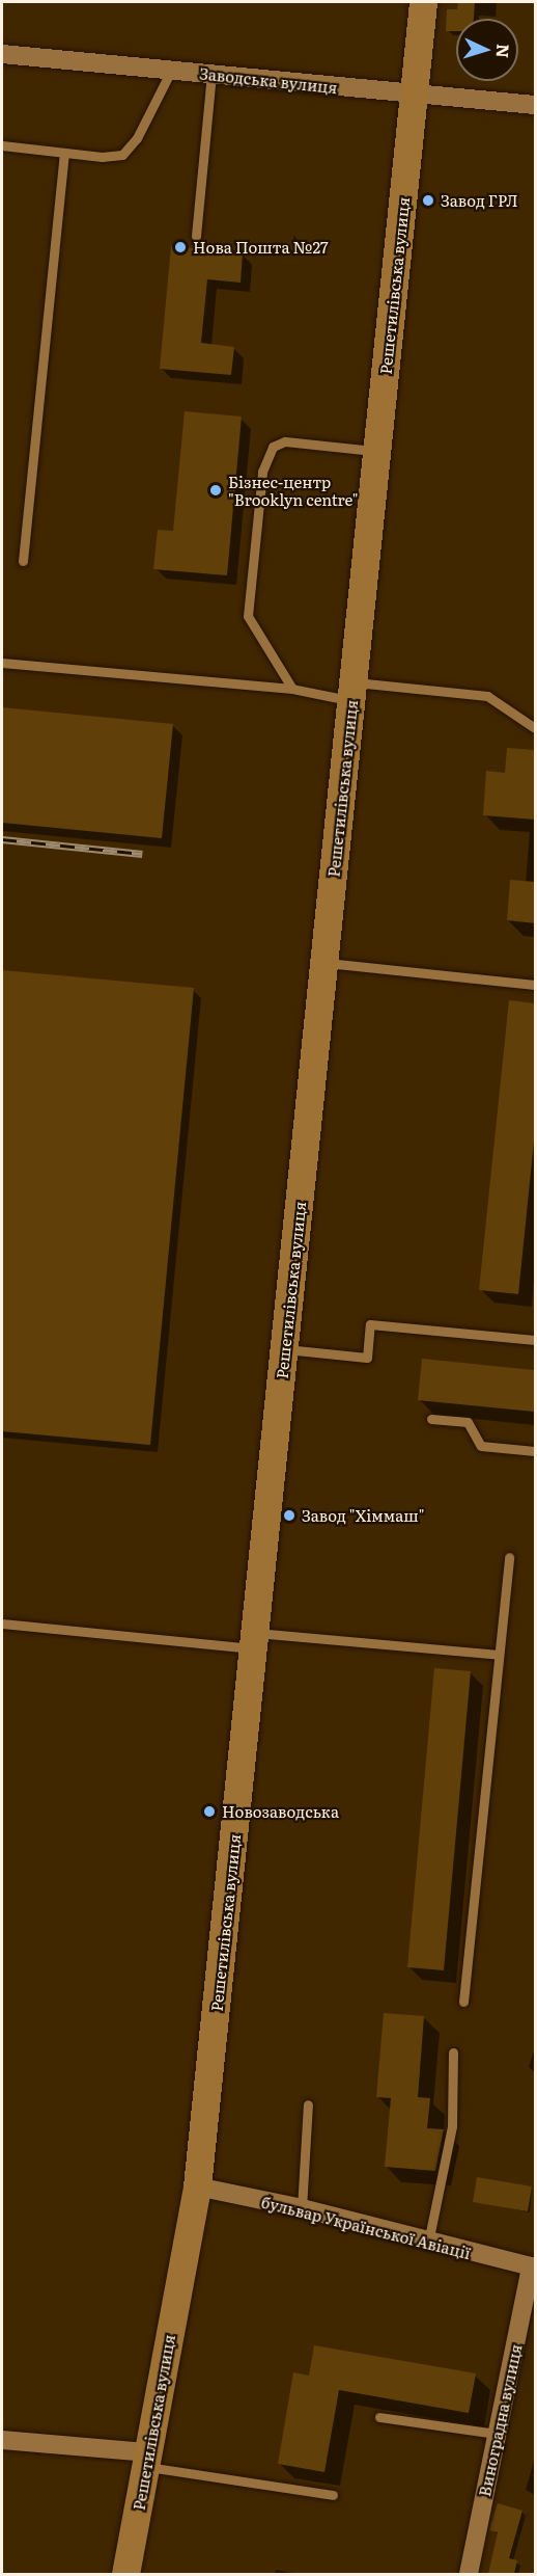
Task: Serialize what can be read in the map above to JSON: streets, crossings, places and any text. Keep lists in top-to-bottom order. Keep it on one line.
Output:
{"streets":{"street":["Заводська вулиця","Решетилівська вулиця","бульвар Української Авіації","Виноградна вулиця"]},"crossings":[["Заводська вулиця","Решетилівська вулиця"],["Решетилівська вулиця","бульвар Української Авіації"],["бульвар Української Авіації","Виноградна вулиця"]],"places":["Завод ГРЛ","Нова Пошта №27","Бізнес-центр \"Brooklyn centre\"","Завод \"Хіммаш\"","Новозаводська"],"north":"right"}
